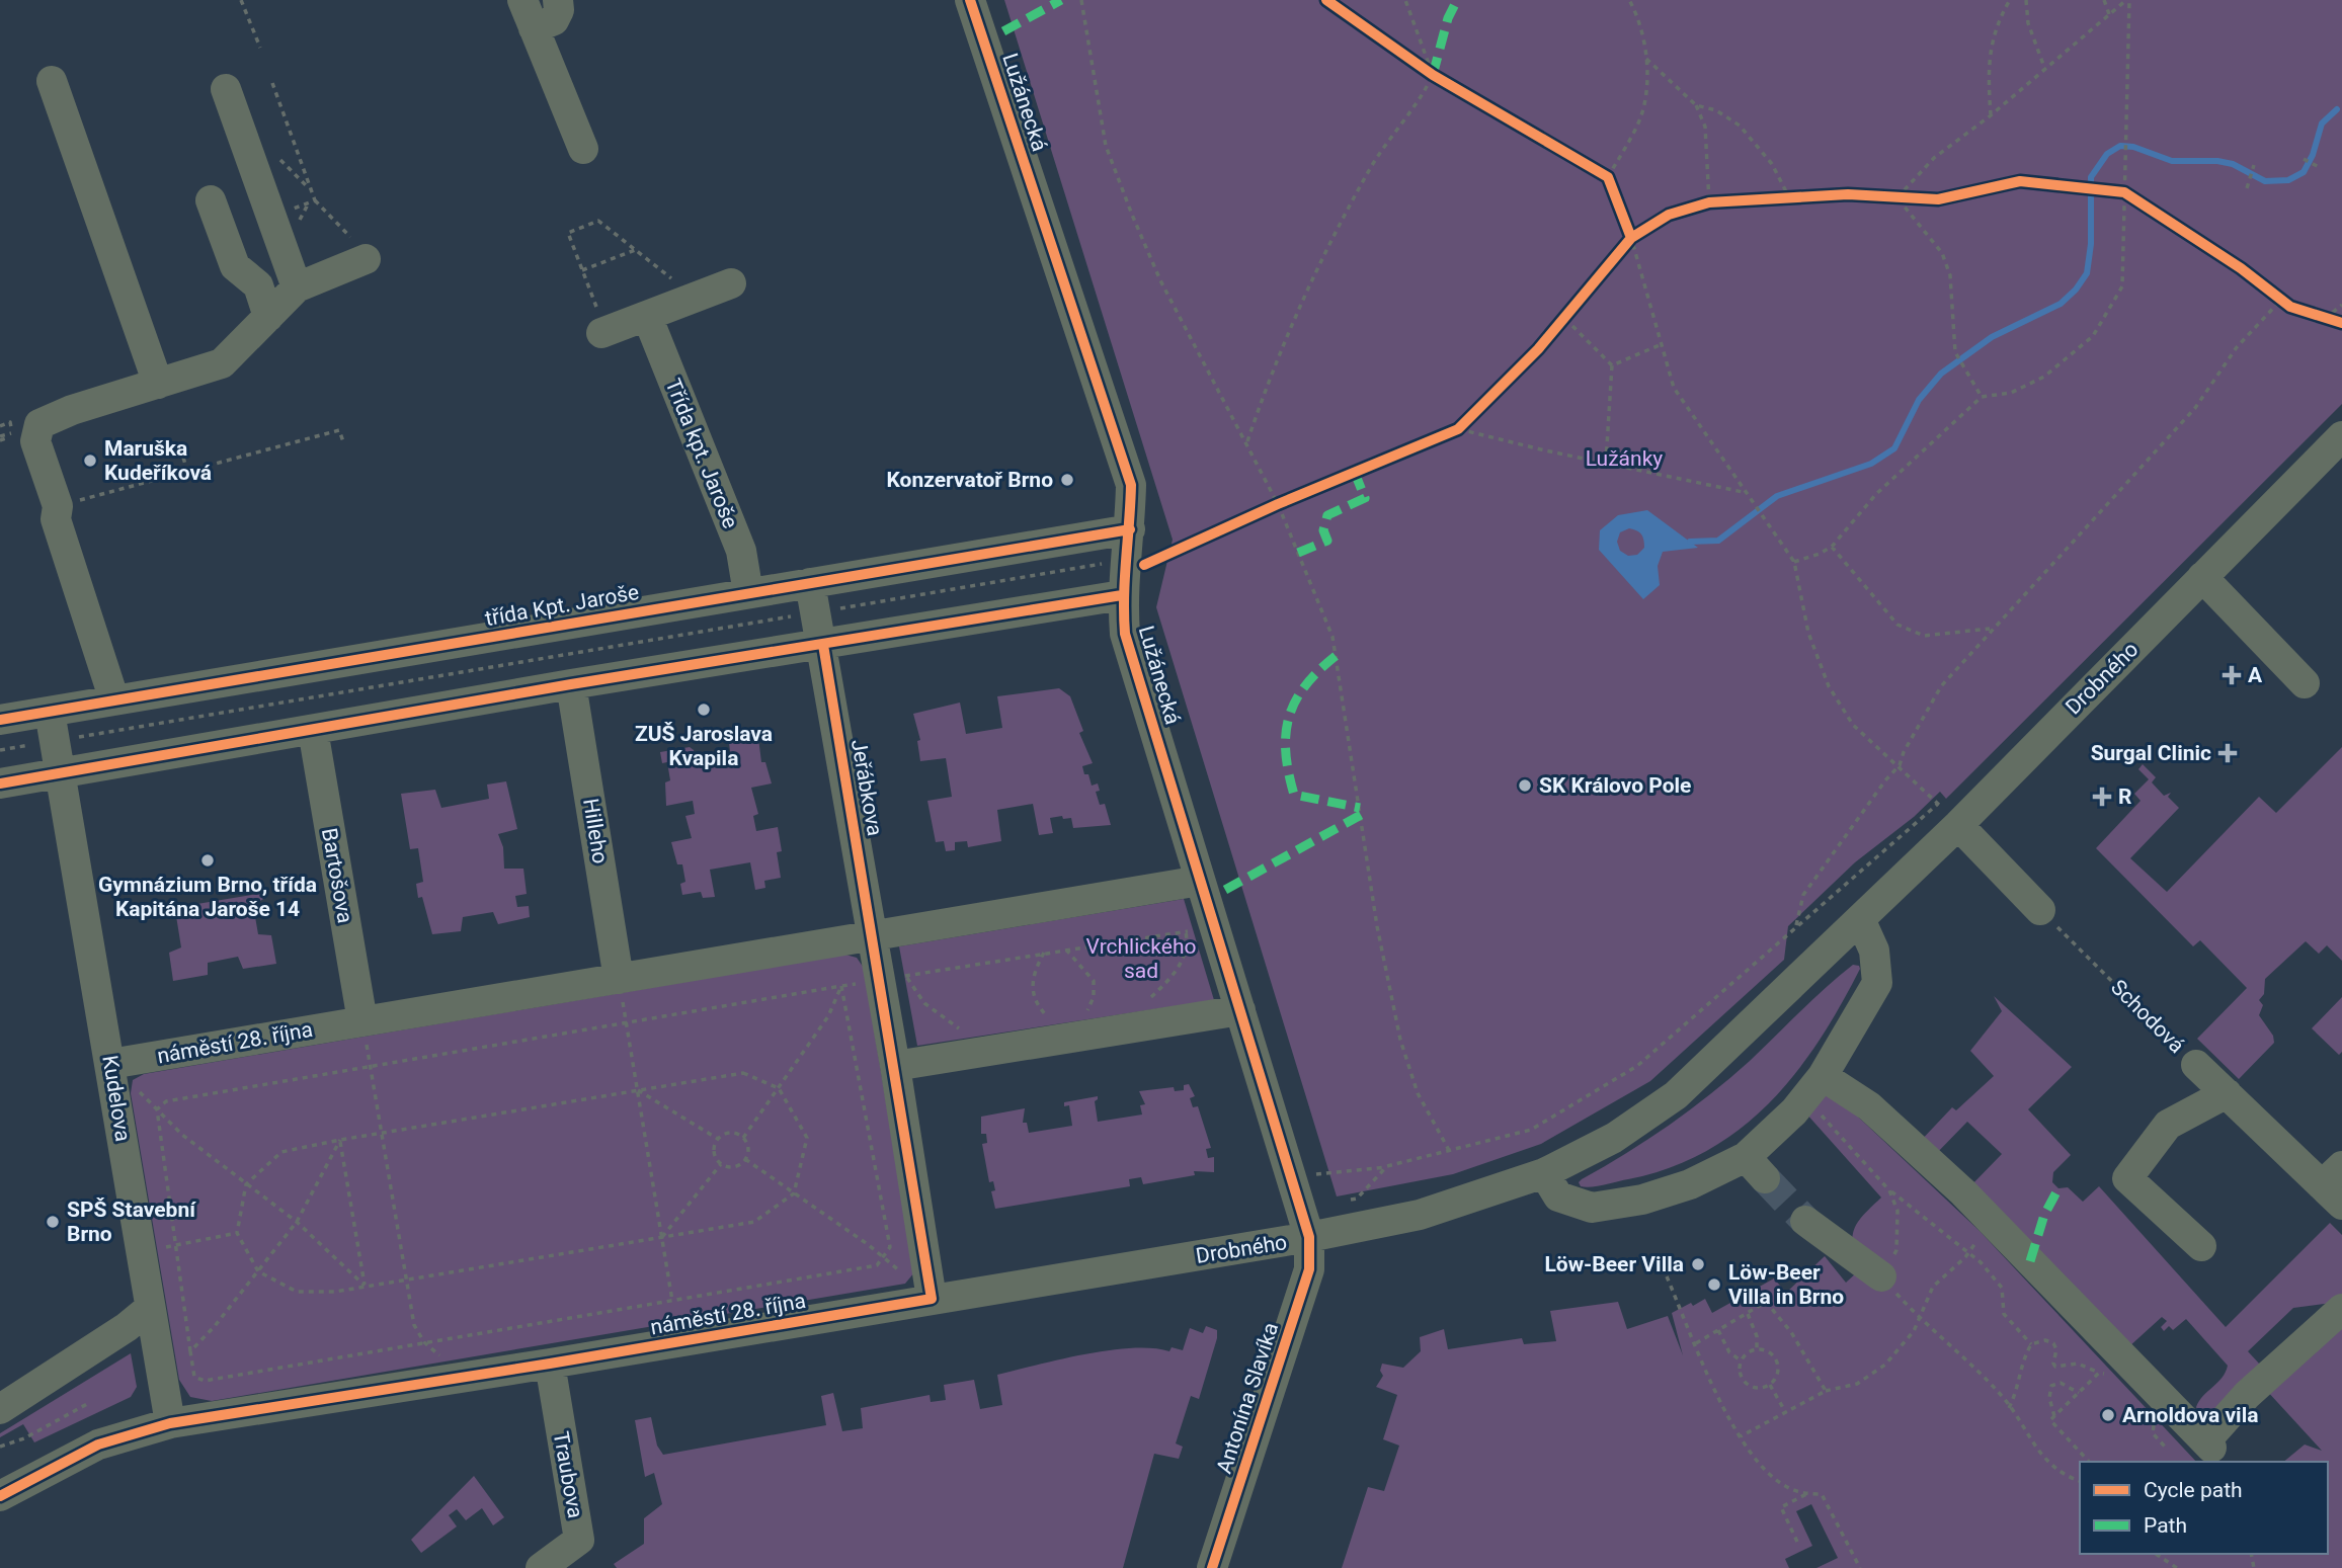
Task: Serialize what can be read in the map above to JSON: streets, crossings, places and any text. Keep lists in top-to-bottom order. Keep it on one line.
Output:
{"streets":{"street":["Lužánecká","Třída kpt. Jaroše","třída Kpt. Jaroše","Drobného","Jeřábkova","Hilleho","Bartošova","Schodová","náměstí 28. října","Kudelova","Antonína Slavíka","Traubova"]},"crossings":[["Lužánecká","třída Kpt. Jaroše"],["Lužánecká","Drobného"],["Lužánecká","Antonína Slavíka"],["Třída kpt. Jaroše","třída Kpt. Jaroše"],["Drobného","náměstí 28. října"],["Drobného","Antonína Slavíka"],["Jeřábkova","náměstí 28. října"],["Hilleho","náměstí 28. října"],["Bartošova","náměstí 28. října"],["náměstí 28. října","Kudelova"],["náměstí 28. října","Traubova"]],"parks":["Lužánky","Vrchlického sad"],"places":{"other":["Maruška Kudeříková","Konzervatoř Brno","ZUŠ Jaroslava Kvapila","SK Královo Pole","Gymnázium Brno, třída Kapitána Jaroše 14","SPŠ Stavební Brno","Löw-Beer Villa","Löw-Beer Villa in Brno","Arnoldova vila"],"health":["A","Surgal Clinic","R"]},"legend":["Cycle path","Path"]}
